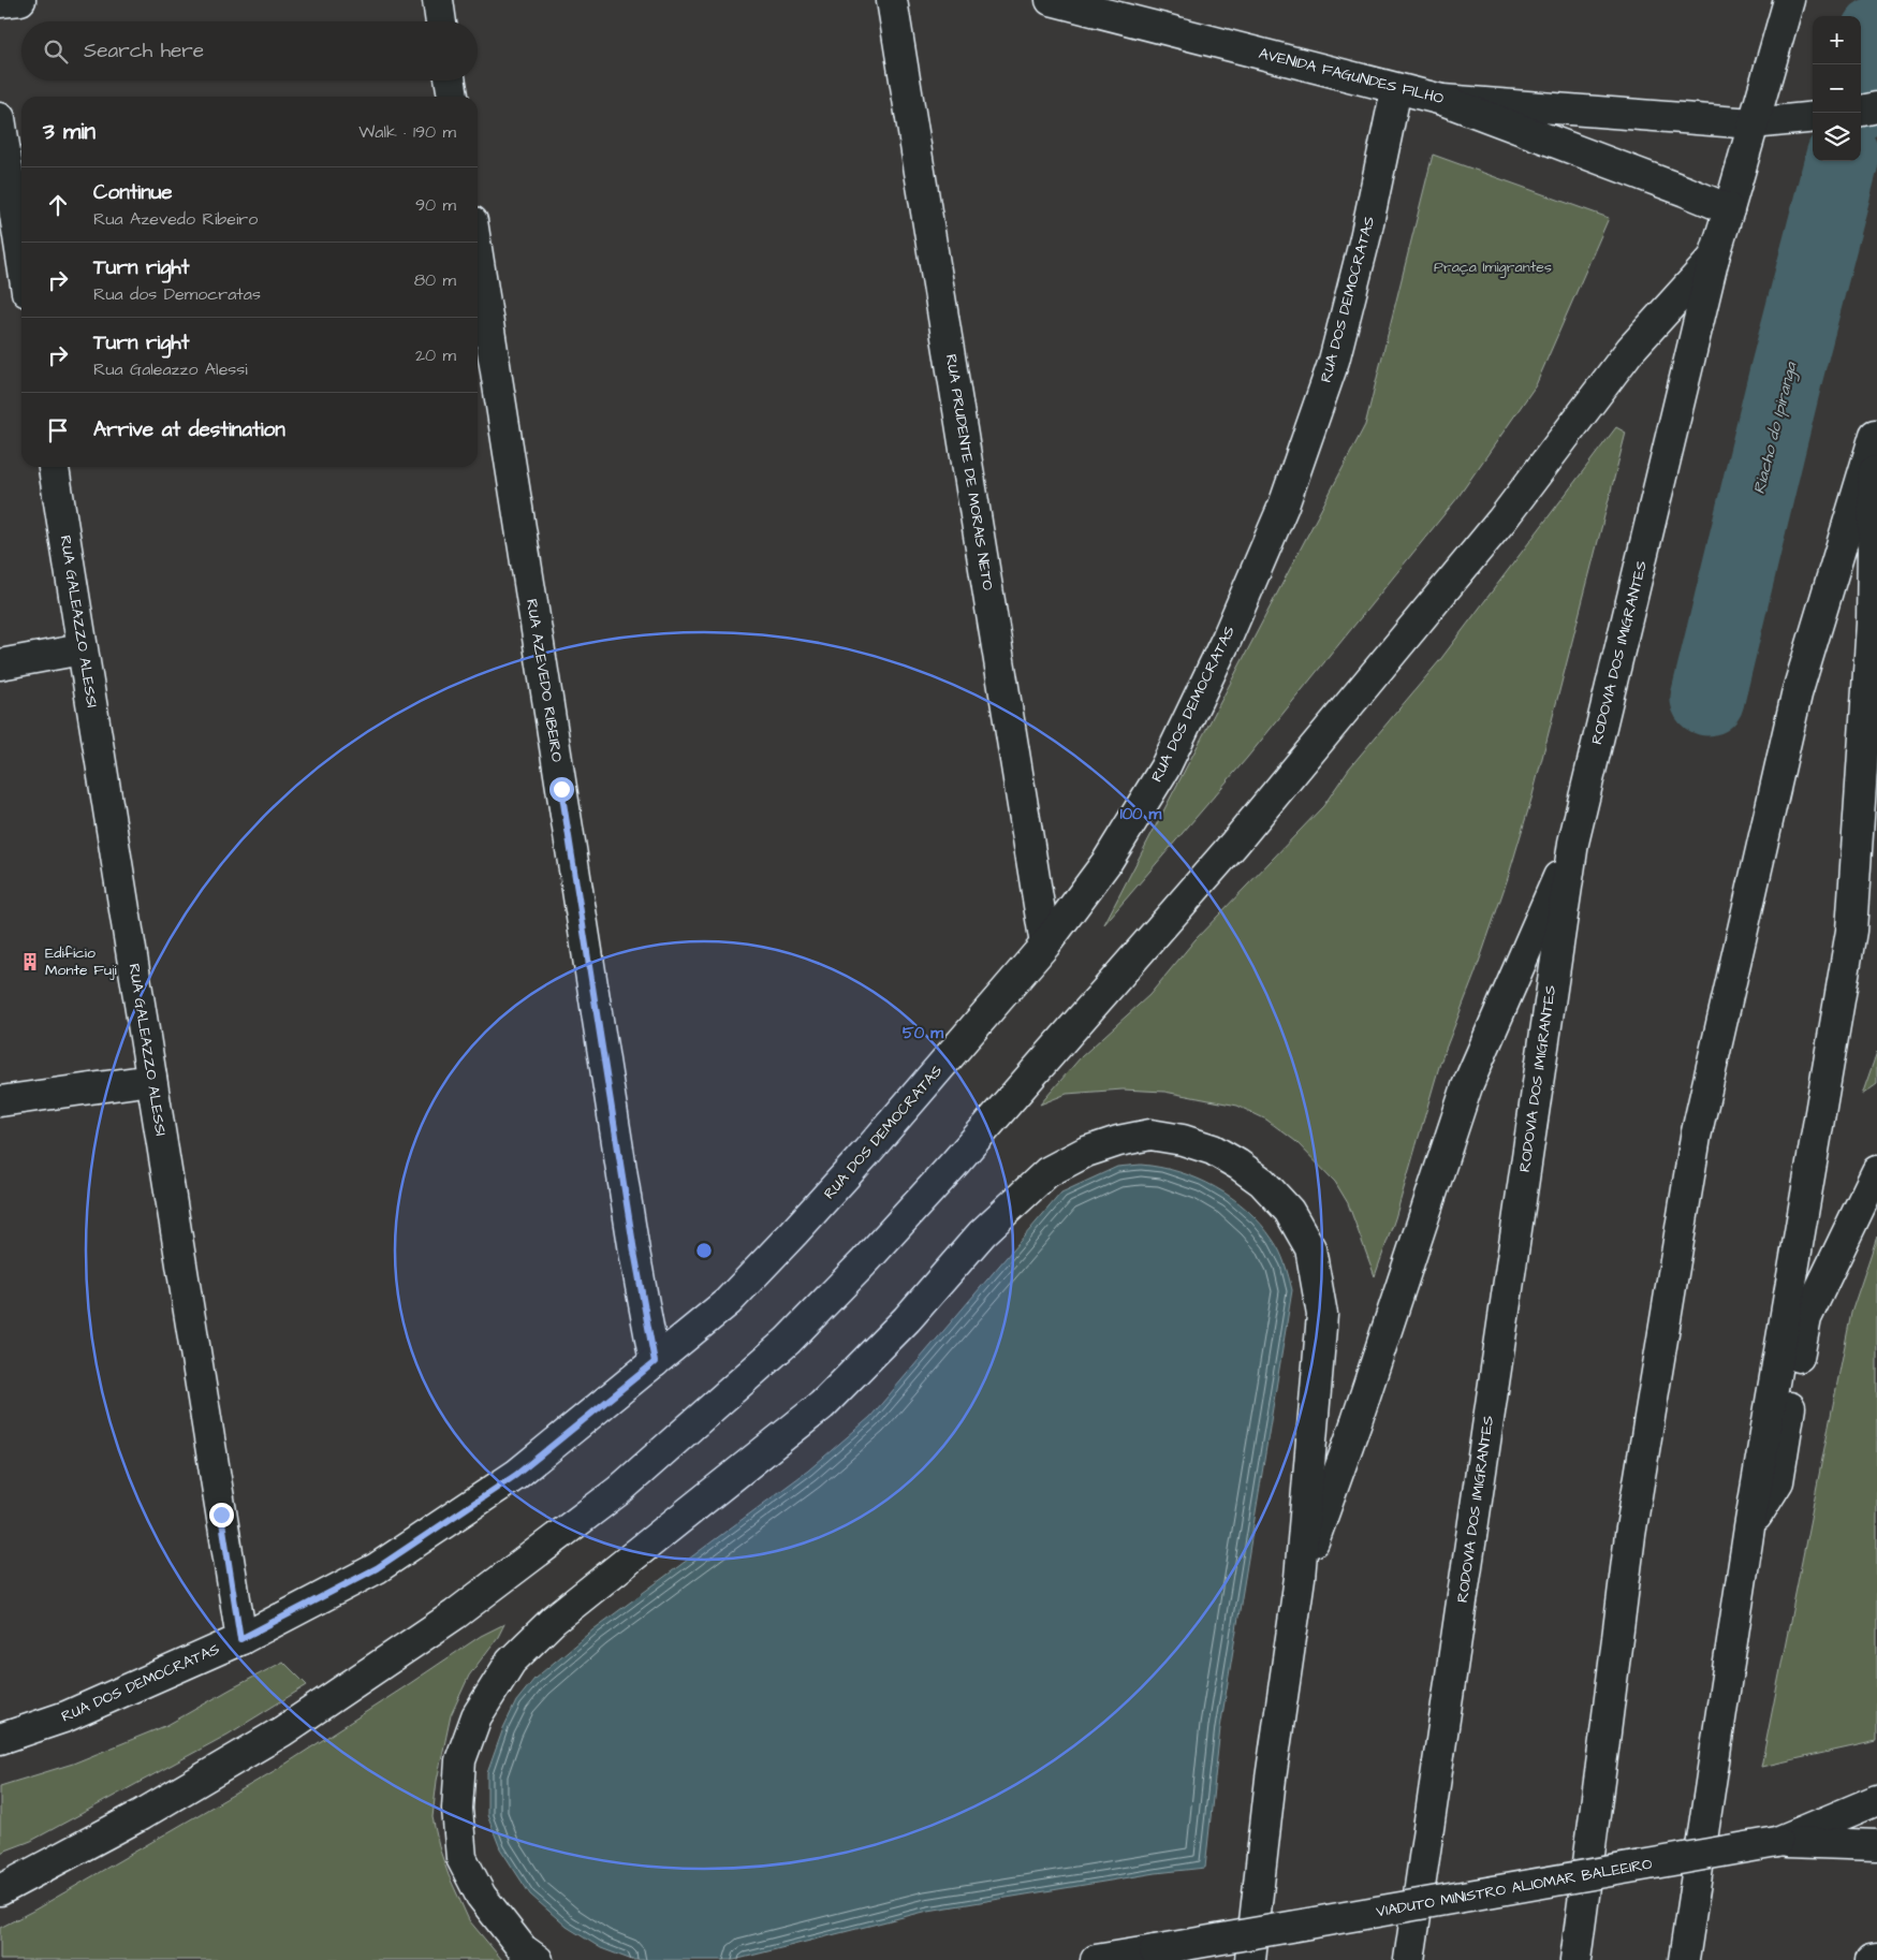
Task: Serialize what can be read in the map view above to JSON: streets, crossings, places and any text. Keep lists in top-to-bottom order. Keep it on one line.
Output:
{"streets":{"main road":["AVENIDA FAGUNDES FILHO","RUA DOS DEMOCRATAS","RUA PRUDENTE DE MORAIS NETO","RUA GALEAZZO ALESSI","RODOVIA DOS IMIGRANTES","RUA AZEVEDO RIBEIRO","VIADUTO MINISTRO ALIOMAR BALEEIRO"]},"crossings":[["AVENIDA FAGUNDES FILHO","RUA DOS DEMOCRATAS"],["AVENIDA FAGUNDES FILHO","RODOVIA DOS IMIGRANTES"],["RUA DOS DEMOCRATAS","RUA PRUDENTE DE MORAIS NETO"],["RUA DOS DEMOCRATAS","RUA GALEAZZO ALESSI"],["RUA DOS DEMOCRATAS","RUA AZEVEDO RIBEIRO"]],"water":["Riacho do Ipiranga"],"parks":["Praça Imigrantes"],"places":{"building":["Edifício Monte Fuji"]},"page":{"map_buttons":["+","−"],"search":"Search here","heading":["3 min","Walk · 190 m"],"list":[["Continue","Rua Azevedo Ribeiro","90 m"],["Turn right","Rua dos Democratas","80 m"],["Turn right","Rua Galeazzo Alessi","20 m"],"Arrive at destination"]},"rings":["100 m","50 m"]}
